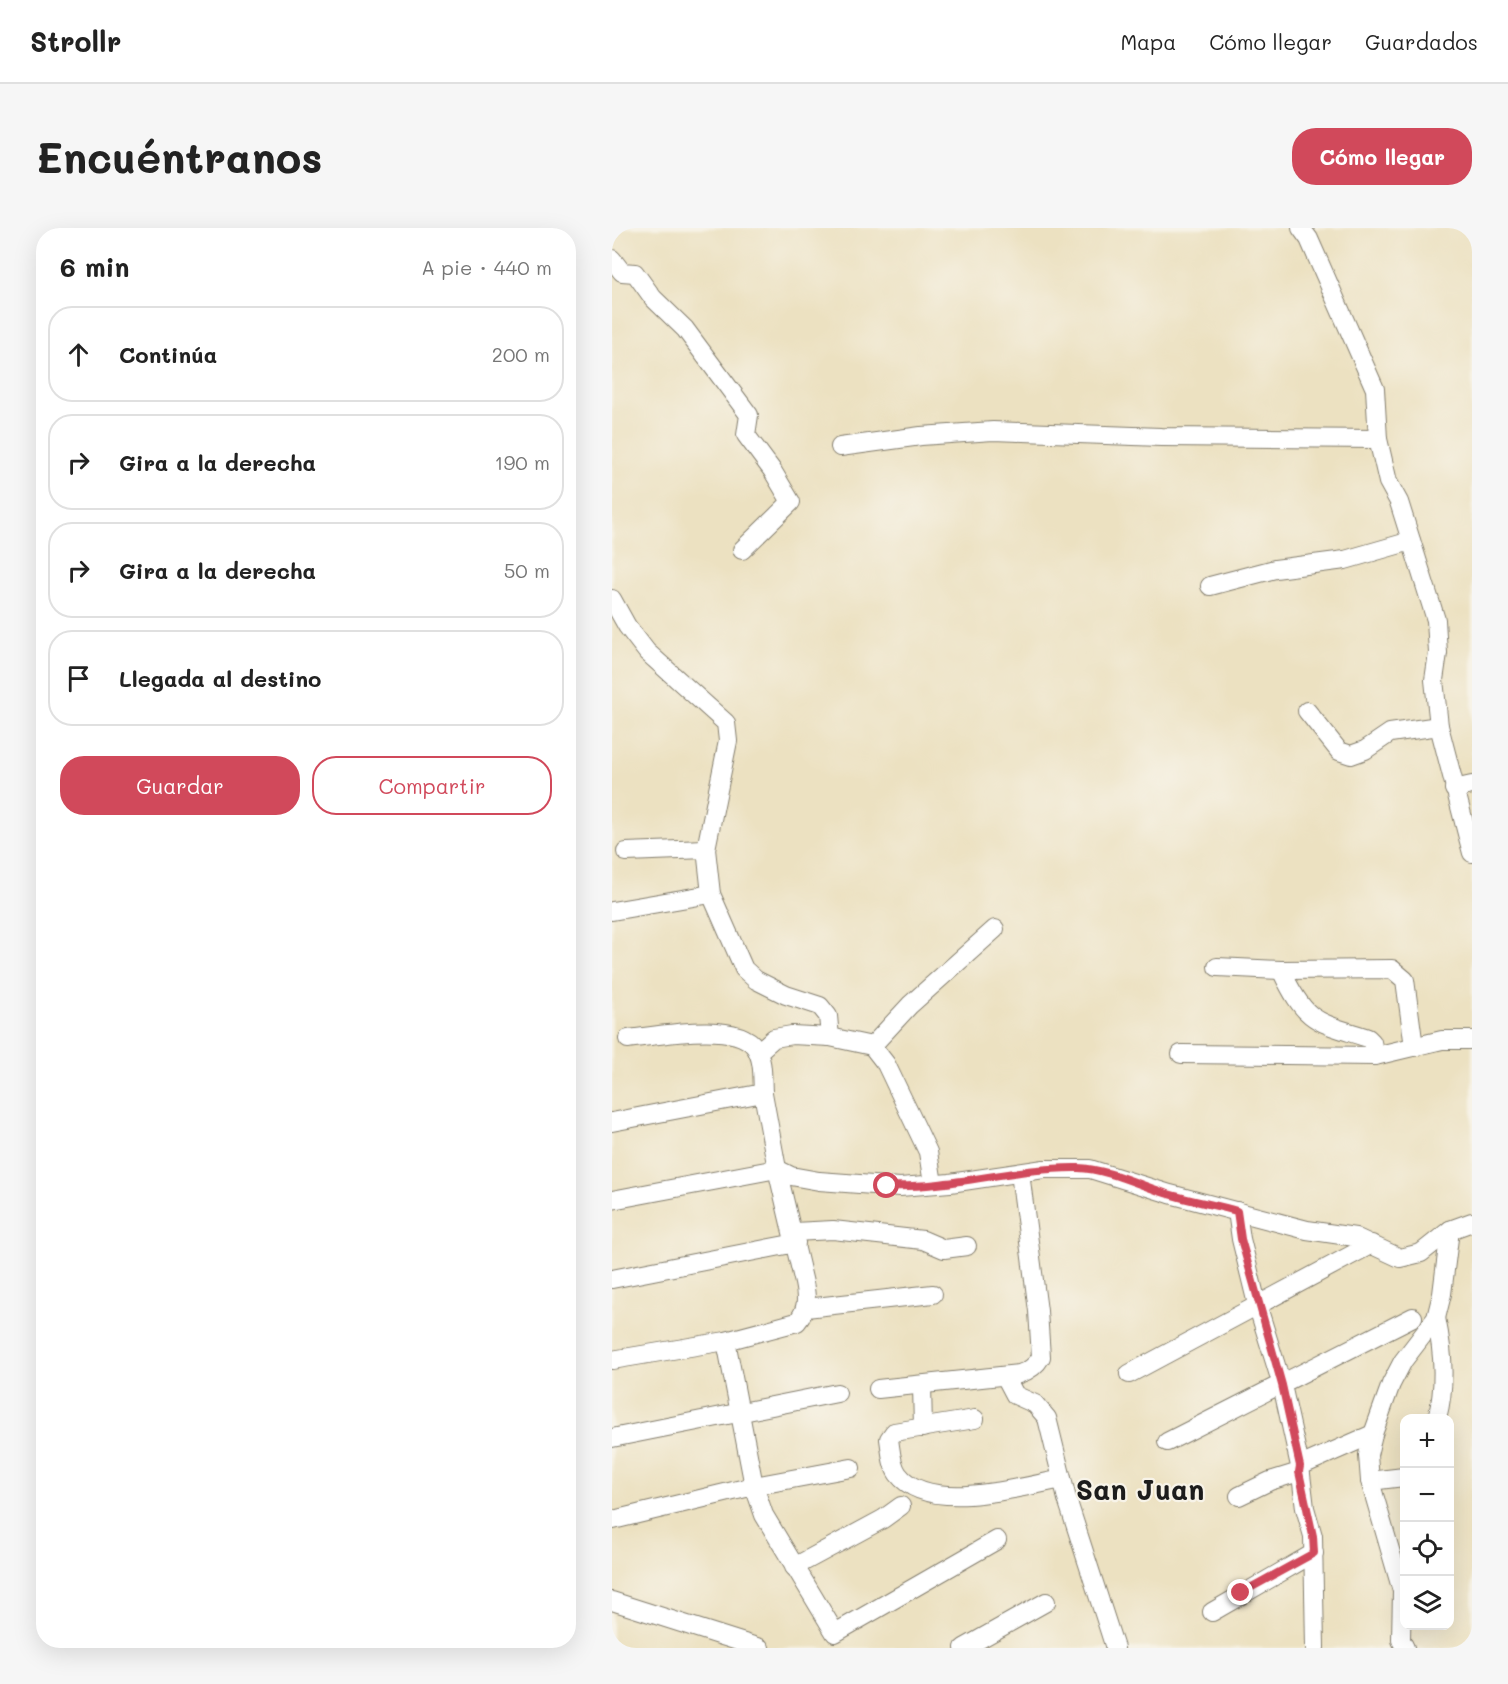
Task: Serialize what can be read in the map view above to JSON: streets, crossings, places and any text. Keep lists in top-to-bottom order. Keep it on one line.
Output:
{"districts":["San Juan"],"page":{"header":"Strollr","nav":["Mapa","Cómo llegar","Guardados"],"buttons":["Cómo llegar",["Guardar","Compartir"]],"title":"Encuéntranos","heading":["6 min","A pie · 440 m"],"list":[["Continúa","200 m"],["Gira a la derecha","190 m"],["Gira a la derecha","50 m"],"Llegada al destino"],"map_buttons":["+","−"]}}
